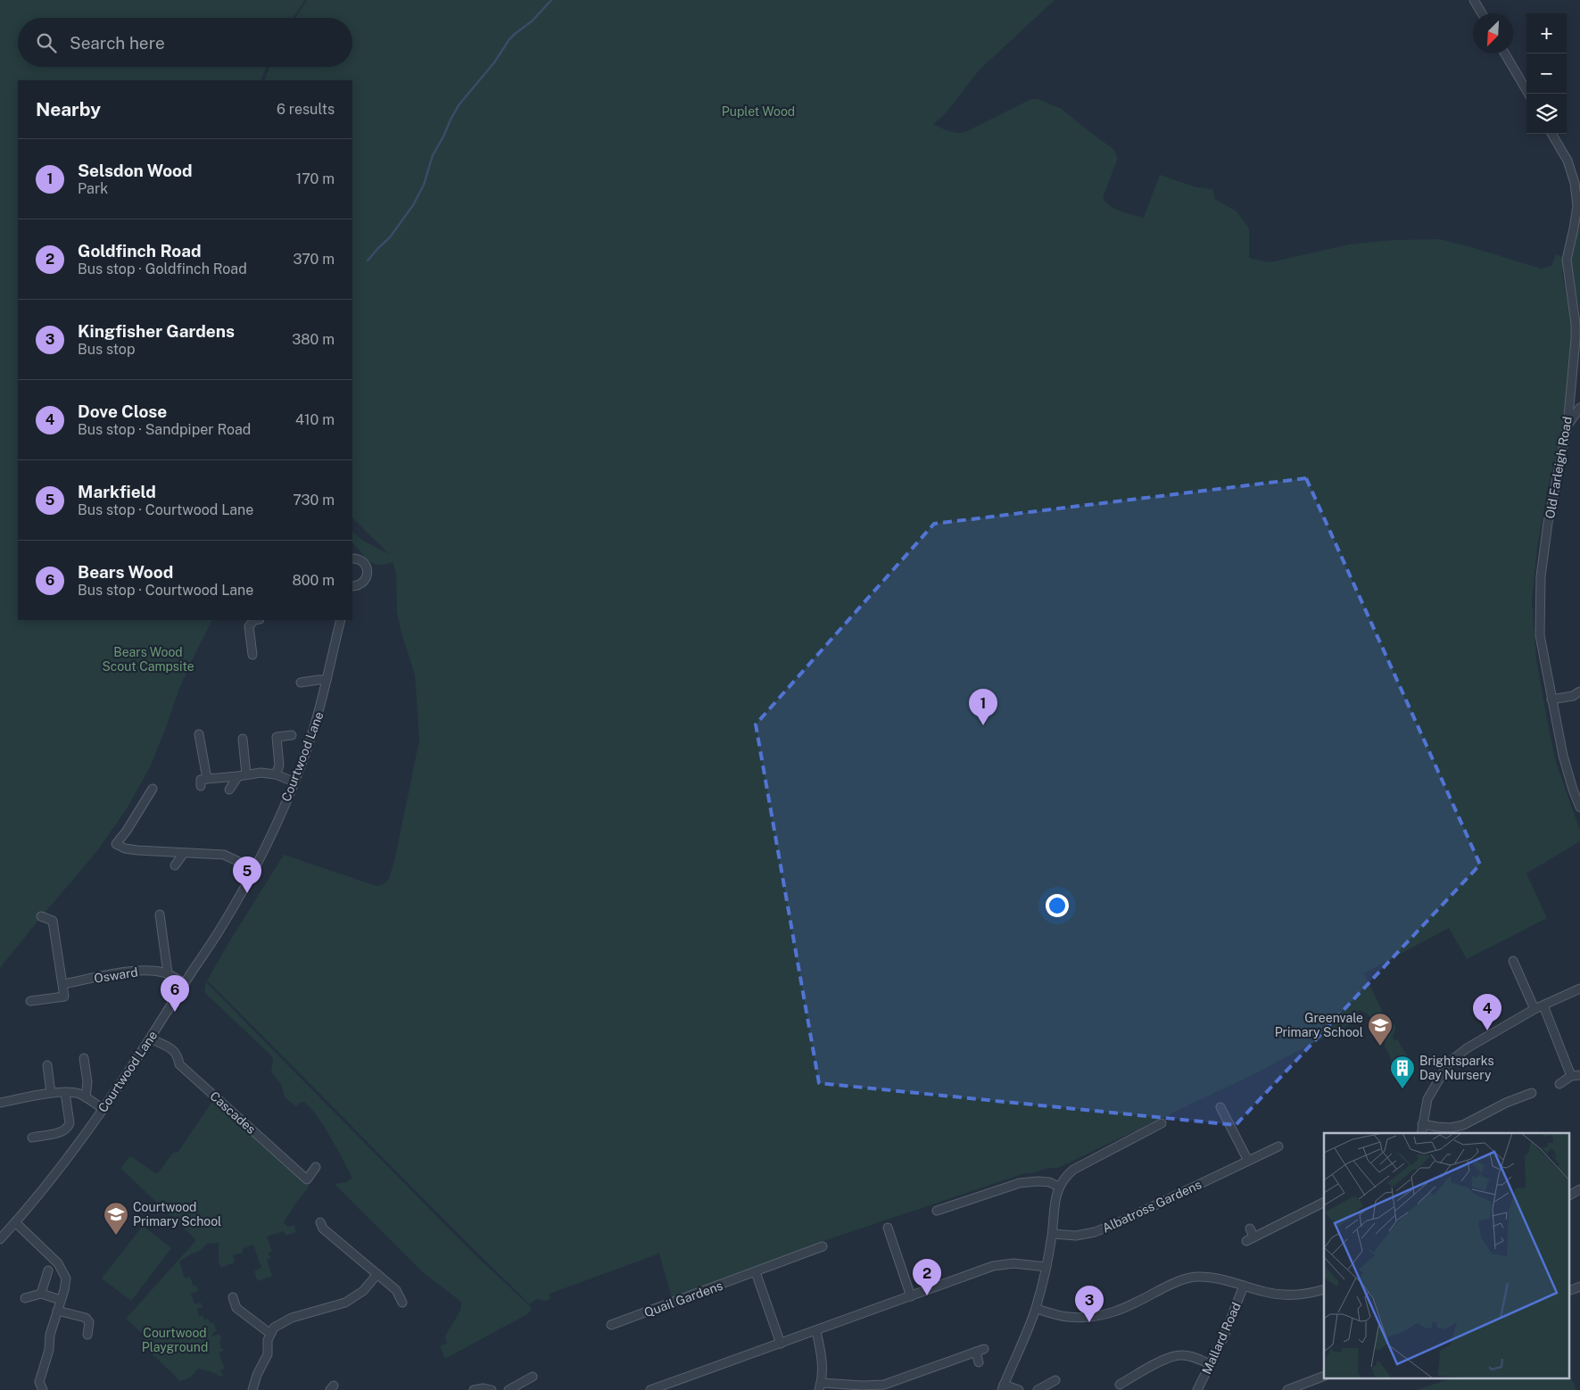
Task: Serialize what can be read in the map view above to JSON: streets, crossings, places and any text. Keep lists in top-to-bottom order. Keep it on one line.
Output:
{"streets":{"street":["Old Farleigh Road","Courtwood Lane","Osward","Cascades","Albatross Gardens","Quail Gardens","Mallard Road"]},"crossings":[["Courtwood Lane","Osward"],["Courtwood Lane","Cascades"]],"parks":["Puplet Wood","Bears Wood Scout Campsite","Courtwood Playground"],"places":{"school or university":["Greenvale Primary School","Courtwood Primary School"],"building":["Brightsparks Day Nursery"]},"north":"bottom left","page":{"map_buttons":["+","−"],"search":"Search here","heading":["Nearby","6 results"],"list":[{"mark":"1","name":"Selsdon Wood","note":"Park","value":"170 m"},{"mark":"2","name":"Goldfinch Road","note":"Bus stop · Goldfinch Road","value":"370 m"},{"mark":"3","name":"Kingfisher Gardens","note":"Bus stop","value":"380 m"},{"mark":"4","name":"Dove Close","note":"Bus stop · Sandpiper Road","value":"410 m"},{"mark":"5","name":"Markfield","note":"Bus stop · Courtwood Lane","value":"730 m"},{"mark":"6","name":"Bears Wood","note":"Bus stop · Courtwood Lane","value":"800 m"}],"pins":["1","5","6","4","2","3"]}}
